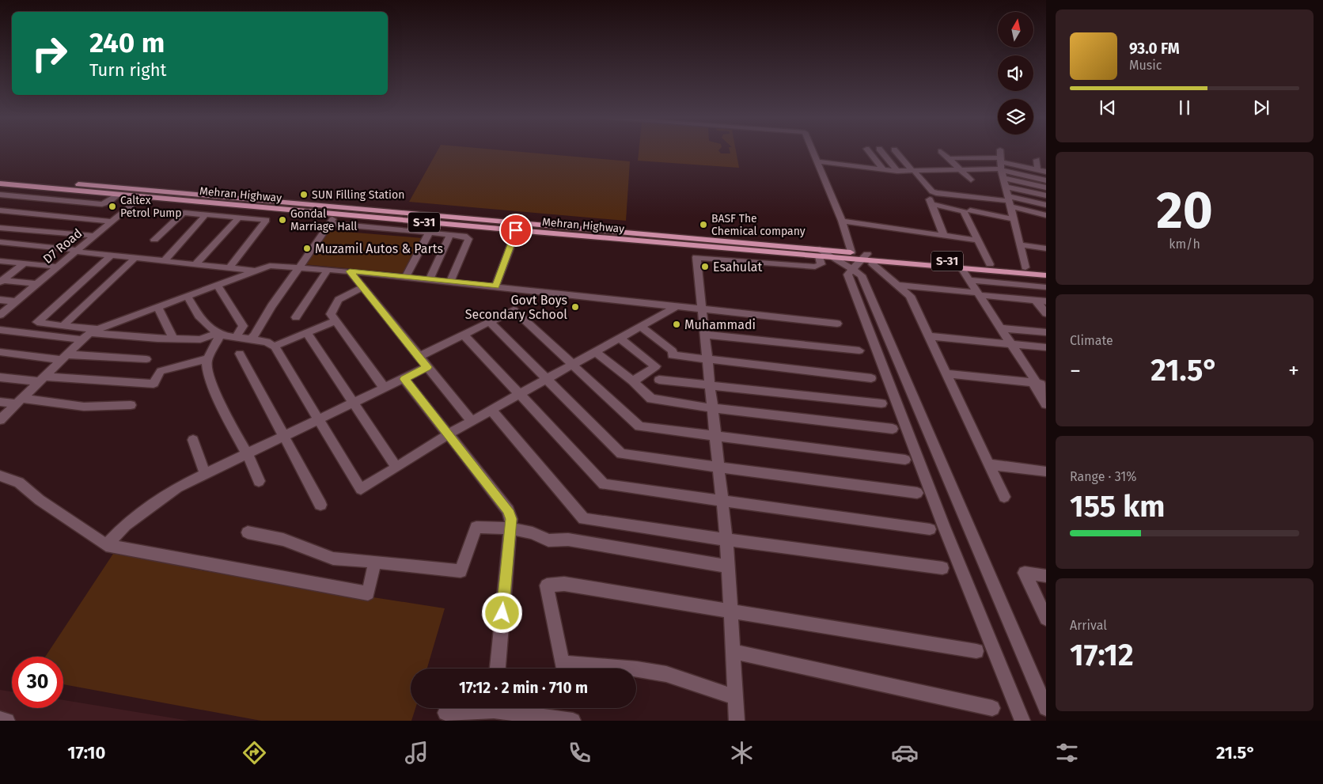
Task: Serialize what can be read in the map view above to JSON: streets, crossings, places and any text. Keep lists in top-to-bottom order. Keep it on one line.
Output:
{"streets":{"main road":["Mehran Highway","S-31"],"street":["D7 Road"]},"crossings":[["Mehran Highway","D7 Road"]],"places":["SUN Filling Station","Caltex Petrol Pump","Gondal Marriage Hall","BASF The Chemical company","Muzamil Autos & Parts","Esahulat","Govt Boys Secondary School","Muhammadi"],"north":"top","page":{"turn":["240 m","Turn right"],"song":["93.0 FM","Music"],"tile":[["20","km/h"],"Climate",["Range · 31%","155 km"],["Arrival","17:12"]],"heat":["−","21.5°","+"],"limit":"30","trip":"17:12 · 2 min · 710 m","tabs":["17:10","21.5°"]}}
